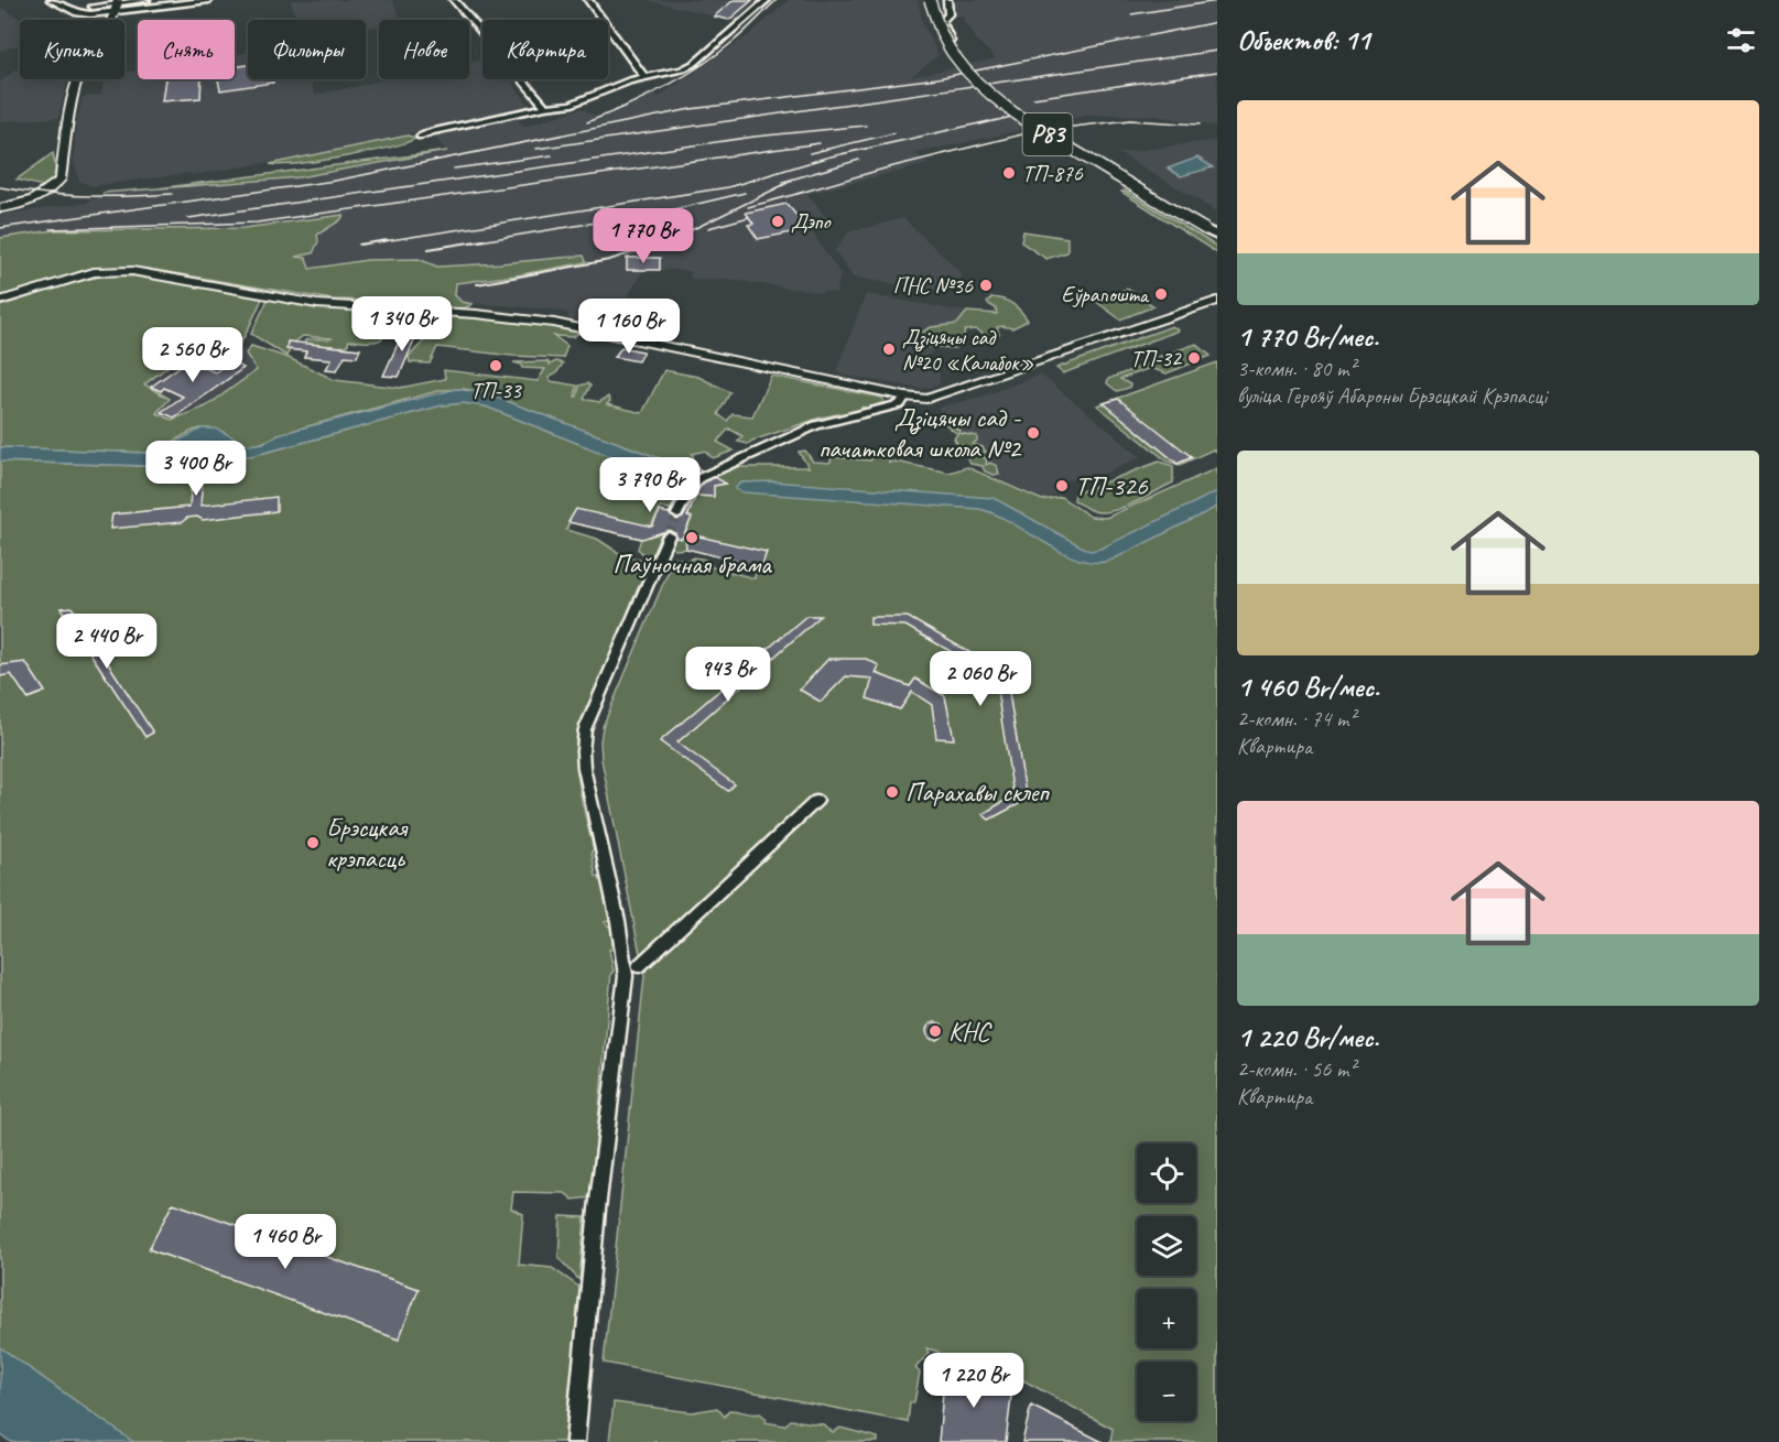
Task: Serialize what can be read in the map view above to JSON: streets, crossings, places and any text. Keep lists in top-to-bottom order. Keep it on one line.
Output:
{"streets":{"highway":["Р83"]},"places":["ТП-876","Дэпо","ПНС №36","Еўрапошта","Дзіцячы сад №20 «Калабок»","ТП-32","ТП-33","Дзіцячы сад - пачатковая школа №2","ТП-326","Паўночная брама","Парахавы склеп","Брэсцкая крэпасць","КНС"],"page":{"heading":"Объектов: 11","chip":["Купить","Снять","Фильтры","Новое","Квартира"],"list":[{"name":"1 770 Br/мес.","note":"3-комн. · 80 m² · вуліца Герояў Абароны Брэсцкай Крэпасці"},{"name":"1 460 Br/мес.","note":"2-комн. · 74 m² · Квартира"},{"name":"1 220 Br/мес.","note":"2-комн. · 56 m² · Квартира"}],"price":["1 770 Br","1 340 Br","1 160 Br","2 560 Br","3 400 Br","3 790 Br","2 440 Br","943 Br","2 060 Br","1 460 Br","1 220 Br"],"map_buttons":["+","−"]}}
